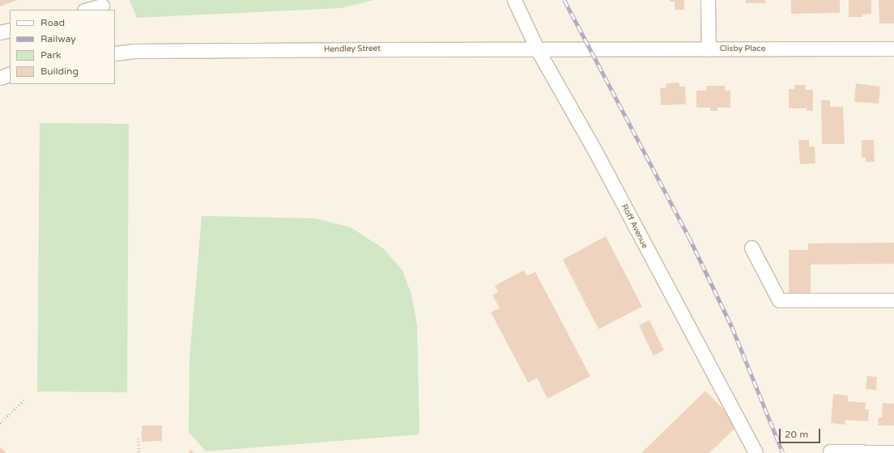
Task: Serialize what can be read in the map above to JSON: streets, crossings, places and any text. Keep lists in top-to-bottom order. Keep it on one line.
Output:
{"streets":{"street":["Hendley Street","Clisby Place","Roff Avenue"]},"crossings":[["Hendley Street","Clisby Place"],["Hendley Street","Roff Avenue"]],"legend":["Road","Railway","Park","Building"],"scale_bar":"20 m"}
